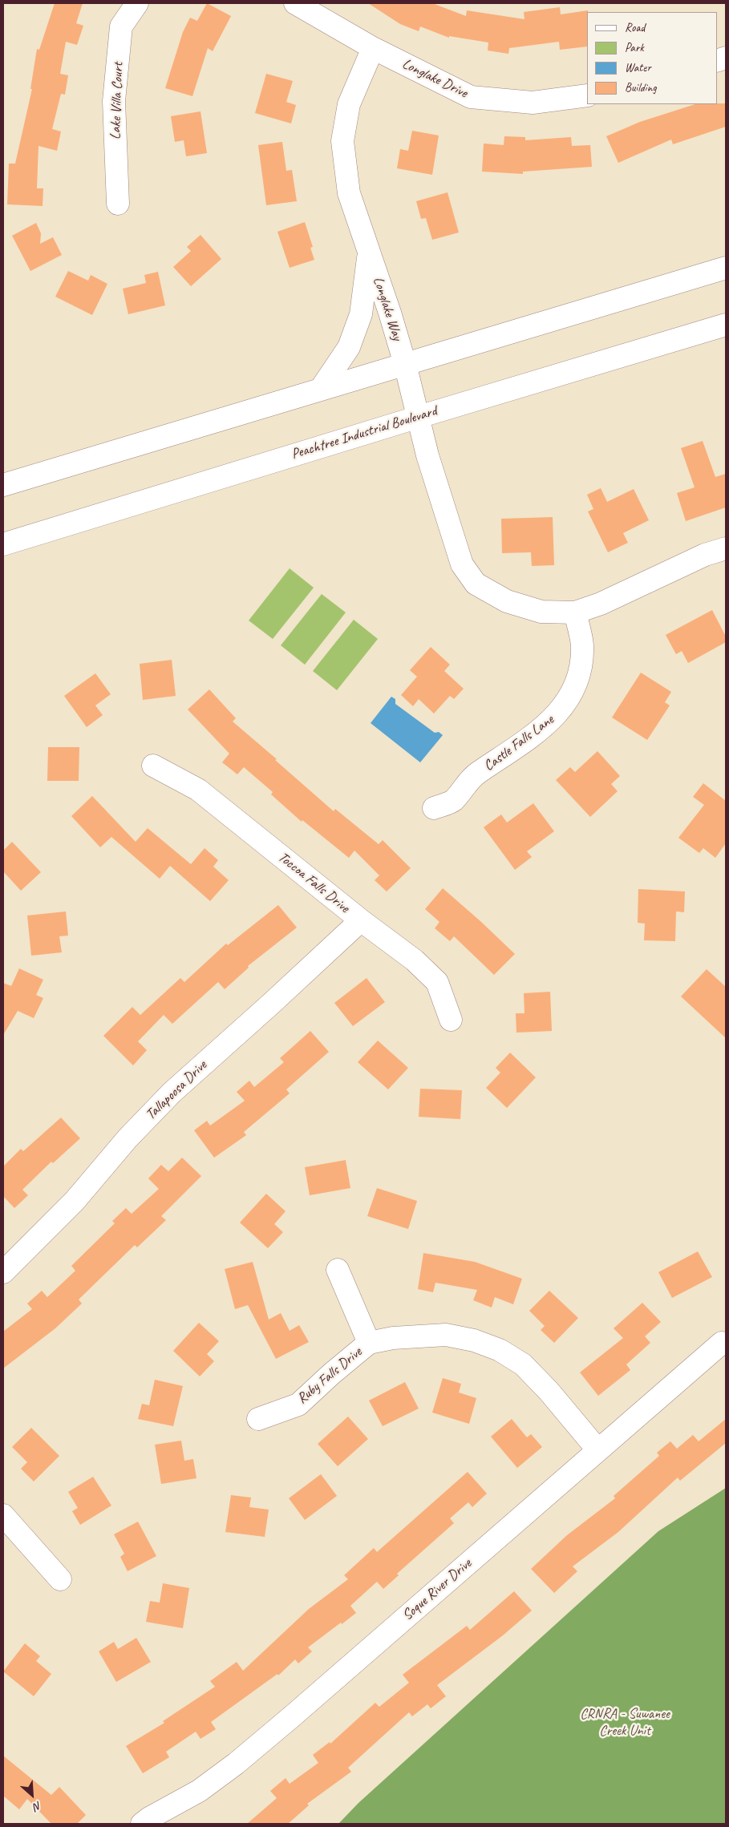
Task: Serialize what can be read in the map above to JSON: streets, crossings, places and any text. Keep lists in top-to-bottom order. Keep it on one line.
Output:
{"streets":{"main road":["Longlake Drive","Lake Villa Court","Longlake Way","Peachtree Industrial Boulevard","Castle Falls Lane","Toccoa Falls Drive","Tallapoosa Drive","Ruby Falls Drive","Soque River Drive"]},"crossings":[["Longlake Drive","Longlake Way"],["Longlake Way","Peachtree Industrial Boulevard"],["Longlake Way","Castle Falls Lane"],["Toccoa Falls Drive","Tallapoosa Drive"],["Ruby Falls Drive","Soque River Drive"]],"parks":["CRNRA - Suwanee Creek Unit"],"legend":["Road","Park","Water","Building"],"north":"bottom right"}
